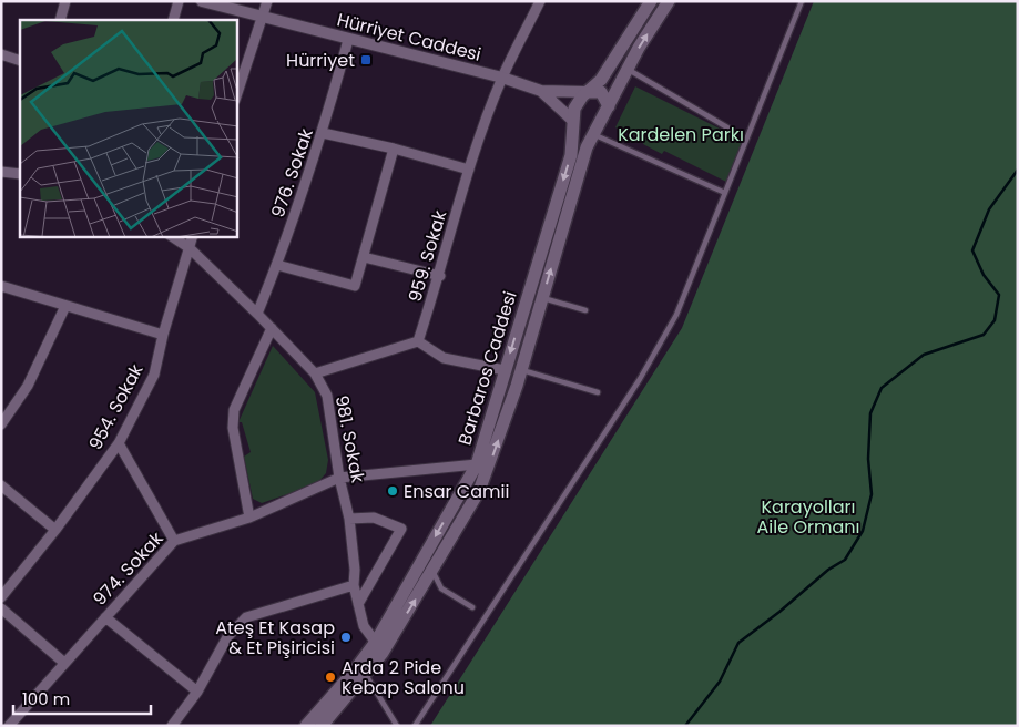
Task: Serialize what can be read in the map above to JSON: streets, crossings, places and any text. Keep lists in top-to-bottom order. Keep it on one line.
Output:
{"streets":{"main road":["Barbaros Caddesi"],"street":["Hürriyet Caddesi","976. Sokak","959. Sokak","954. Sokak","981. Sokak","974. Sokak"]},"crossings":[["Hürriyet Caddesi","976. Sokak"],["Hürriyet Caddesi","959. Sokak"],["Hürriyet Caddesi","Barbaros Caddesi"],["976. Sokak","981. Sokak"],["Barbaros Caddesi","981. Sokak"],["Barbaros Caddesi","974. Sokak"],["954. Sokak","981. Sokak"],["981. Sokak","974. Sokak"]],"parks":["Kardelen Parkı","Karayolları Aile Ormanı"],"places":{"transit":["Hürriyet"],"other":["Ensar Camii","Ateş Et Kasap & Et Pişiricisi","Arda 2 Pide Kebap Salonu"]},"scale_bar":"100 m"}
